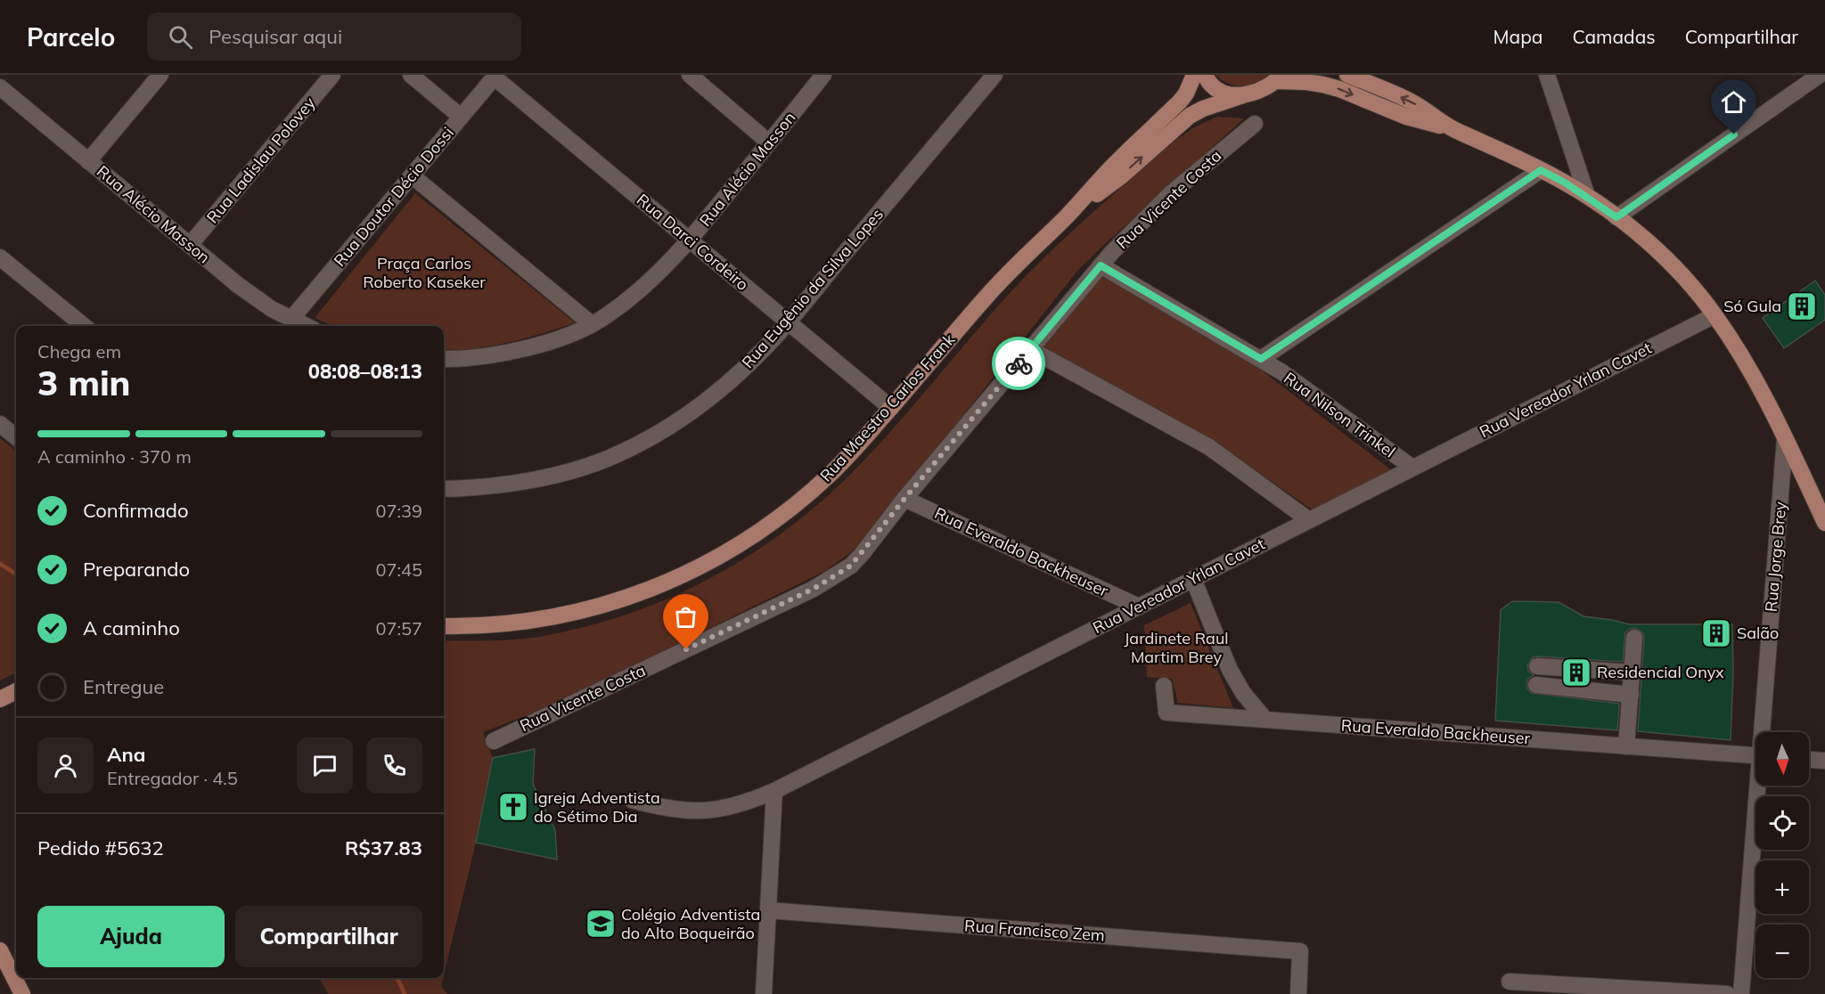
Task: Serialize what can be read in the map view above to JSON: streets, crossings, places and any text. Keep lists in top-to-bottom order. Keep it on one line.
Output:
{"streets":{"main road":["Rua Maestro Carlos Frank"],"street":["Rua Ladislau Polovey","Rua Alécio Masson","Rua Doutor Décio Dossi","Rua Vicente Costa","Rua Darci Cordeiro","Rua Eugênio da Silva Lopes","Rua Vereador Yrlan Cavet","Rua Nilson Trinkel","Rua Everaldo Backheuser","Rua Jorge Brey","Rua Francisco Zem"]},"crossings":[["Rua Ladislau Polovey","Rua Alécio Masson"],["Rua Alécio Masson","Rua Doutor Décio Dossi"],["Rua Alécio Masson","Rua Darci Cordeiro"],["Rua Doutor Décio Dossi","Rua Darci Cordeiro"],["Rua Vicente Costa","Rua Nilson Trinkel"],["Rua Vicente Costa","Rua Everaldo Backheuser"],["Rua Darci Cordeiro","Rua Eugênio da Silva Lopes"],["Rua Darci Cordeiro","Rua Maestro Carlos Frank"],["Rua Vereador Yrlan Cavet","Rua Nilson Trinkel"],["Rua Vereador Yrlan Cavet","Rua Everaldo Backheuser"]],"parks":["Praça Carlos Roberto Kaseker","Jardinete Raul Martim Brey"],"places":{"building":["Só Gula","Salão","Residencial Onyx"],"church":["Igreja Adventista do Sétimo Dia"],"school or university":["Colégio Adventista do Alto Boqueirão"]},"north":"bottom","page":{"header":"Parcelo","search":"Pesquisar aqui","nav":["Mapa","Camadas","Compartilhar"],"heading":["3 min","Chega em","08:08–08:13"],"panel":["Ana","Entregador · 4.5","Pedido #5632","R$37.83"],"bar":"A caminho · 370 m","list":[["Confirmado","07:39"],["Preparando","07:45"],["A caminho","07:57"],"Entregue"],"map_buttons":["+","−"],"buttons":["Ajuda","Compartilhar"]}}
